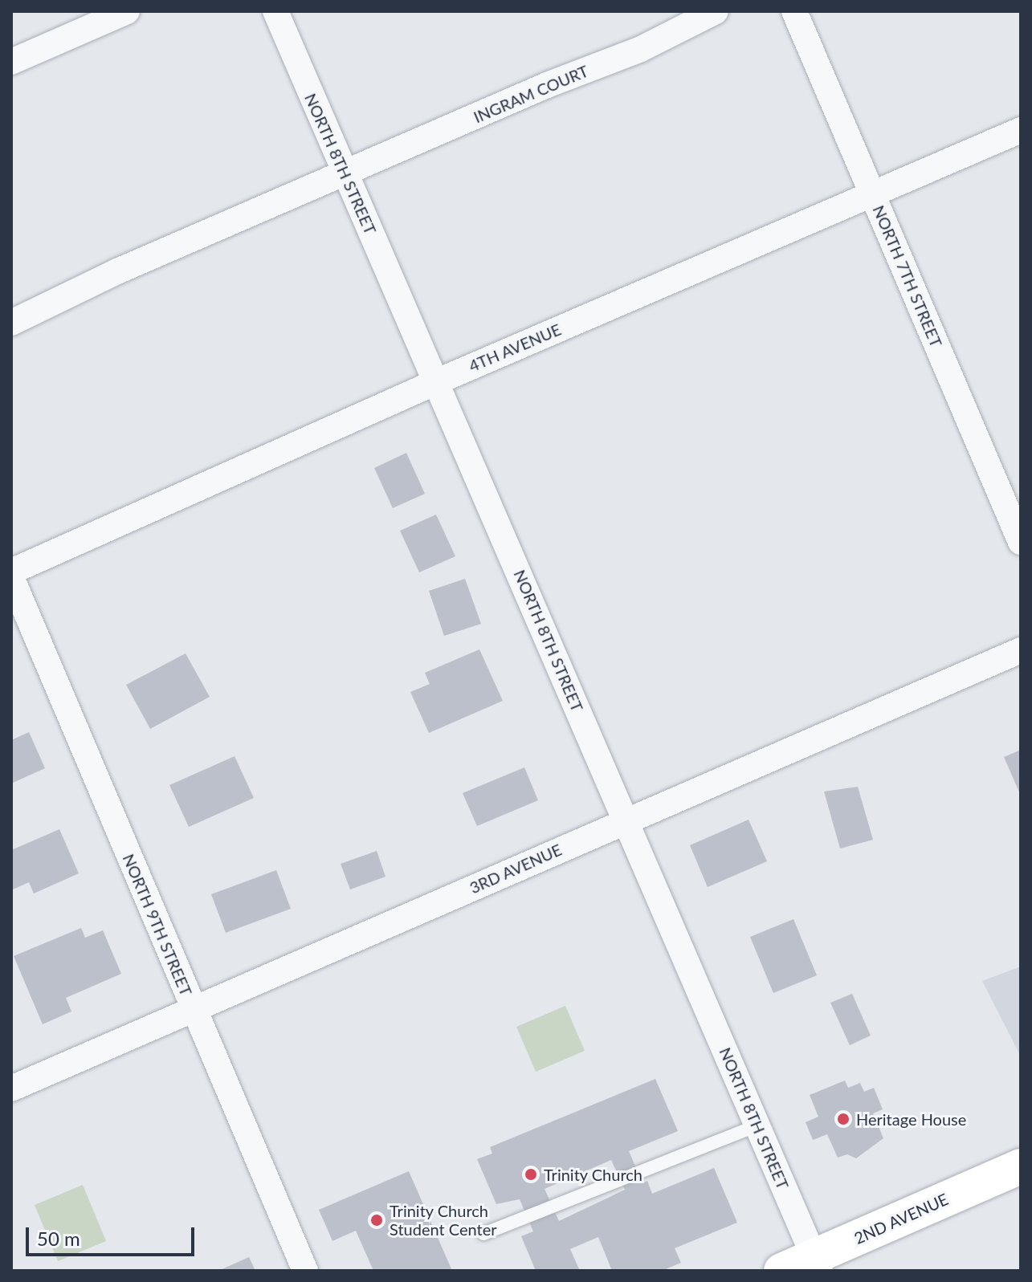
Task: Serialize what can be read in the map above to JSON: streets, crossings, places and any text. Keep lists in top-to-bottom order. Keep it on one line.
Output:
{"streets":{"main road":["2ND AVENUE"],"street":["INGRAM COURT","NORTH 8TH STREET","NORTH 7TH STREET","4TH AVENUE","3RD AVENUE","NORTH 9TH STREET"]},"crossings":[["INGRAM COURT","NORTH 8TH STREET"],["NORTH 8TH STREET","4TH AVENUE"],["NORTH 8TH STREET","3RD AVENUE"],["NORTH 8TH STREET","2ND AVENUE"],["NORTH 7TH STREET","4TH AVENUE"],["3RD AVENUE","NORTH 9TH STREET"]],"places":["Heritage House","Trinity Church","Trinity Church Student Center"],"scale_bar":"50 m"}
